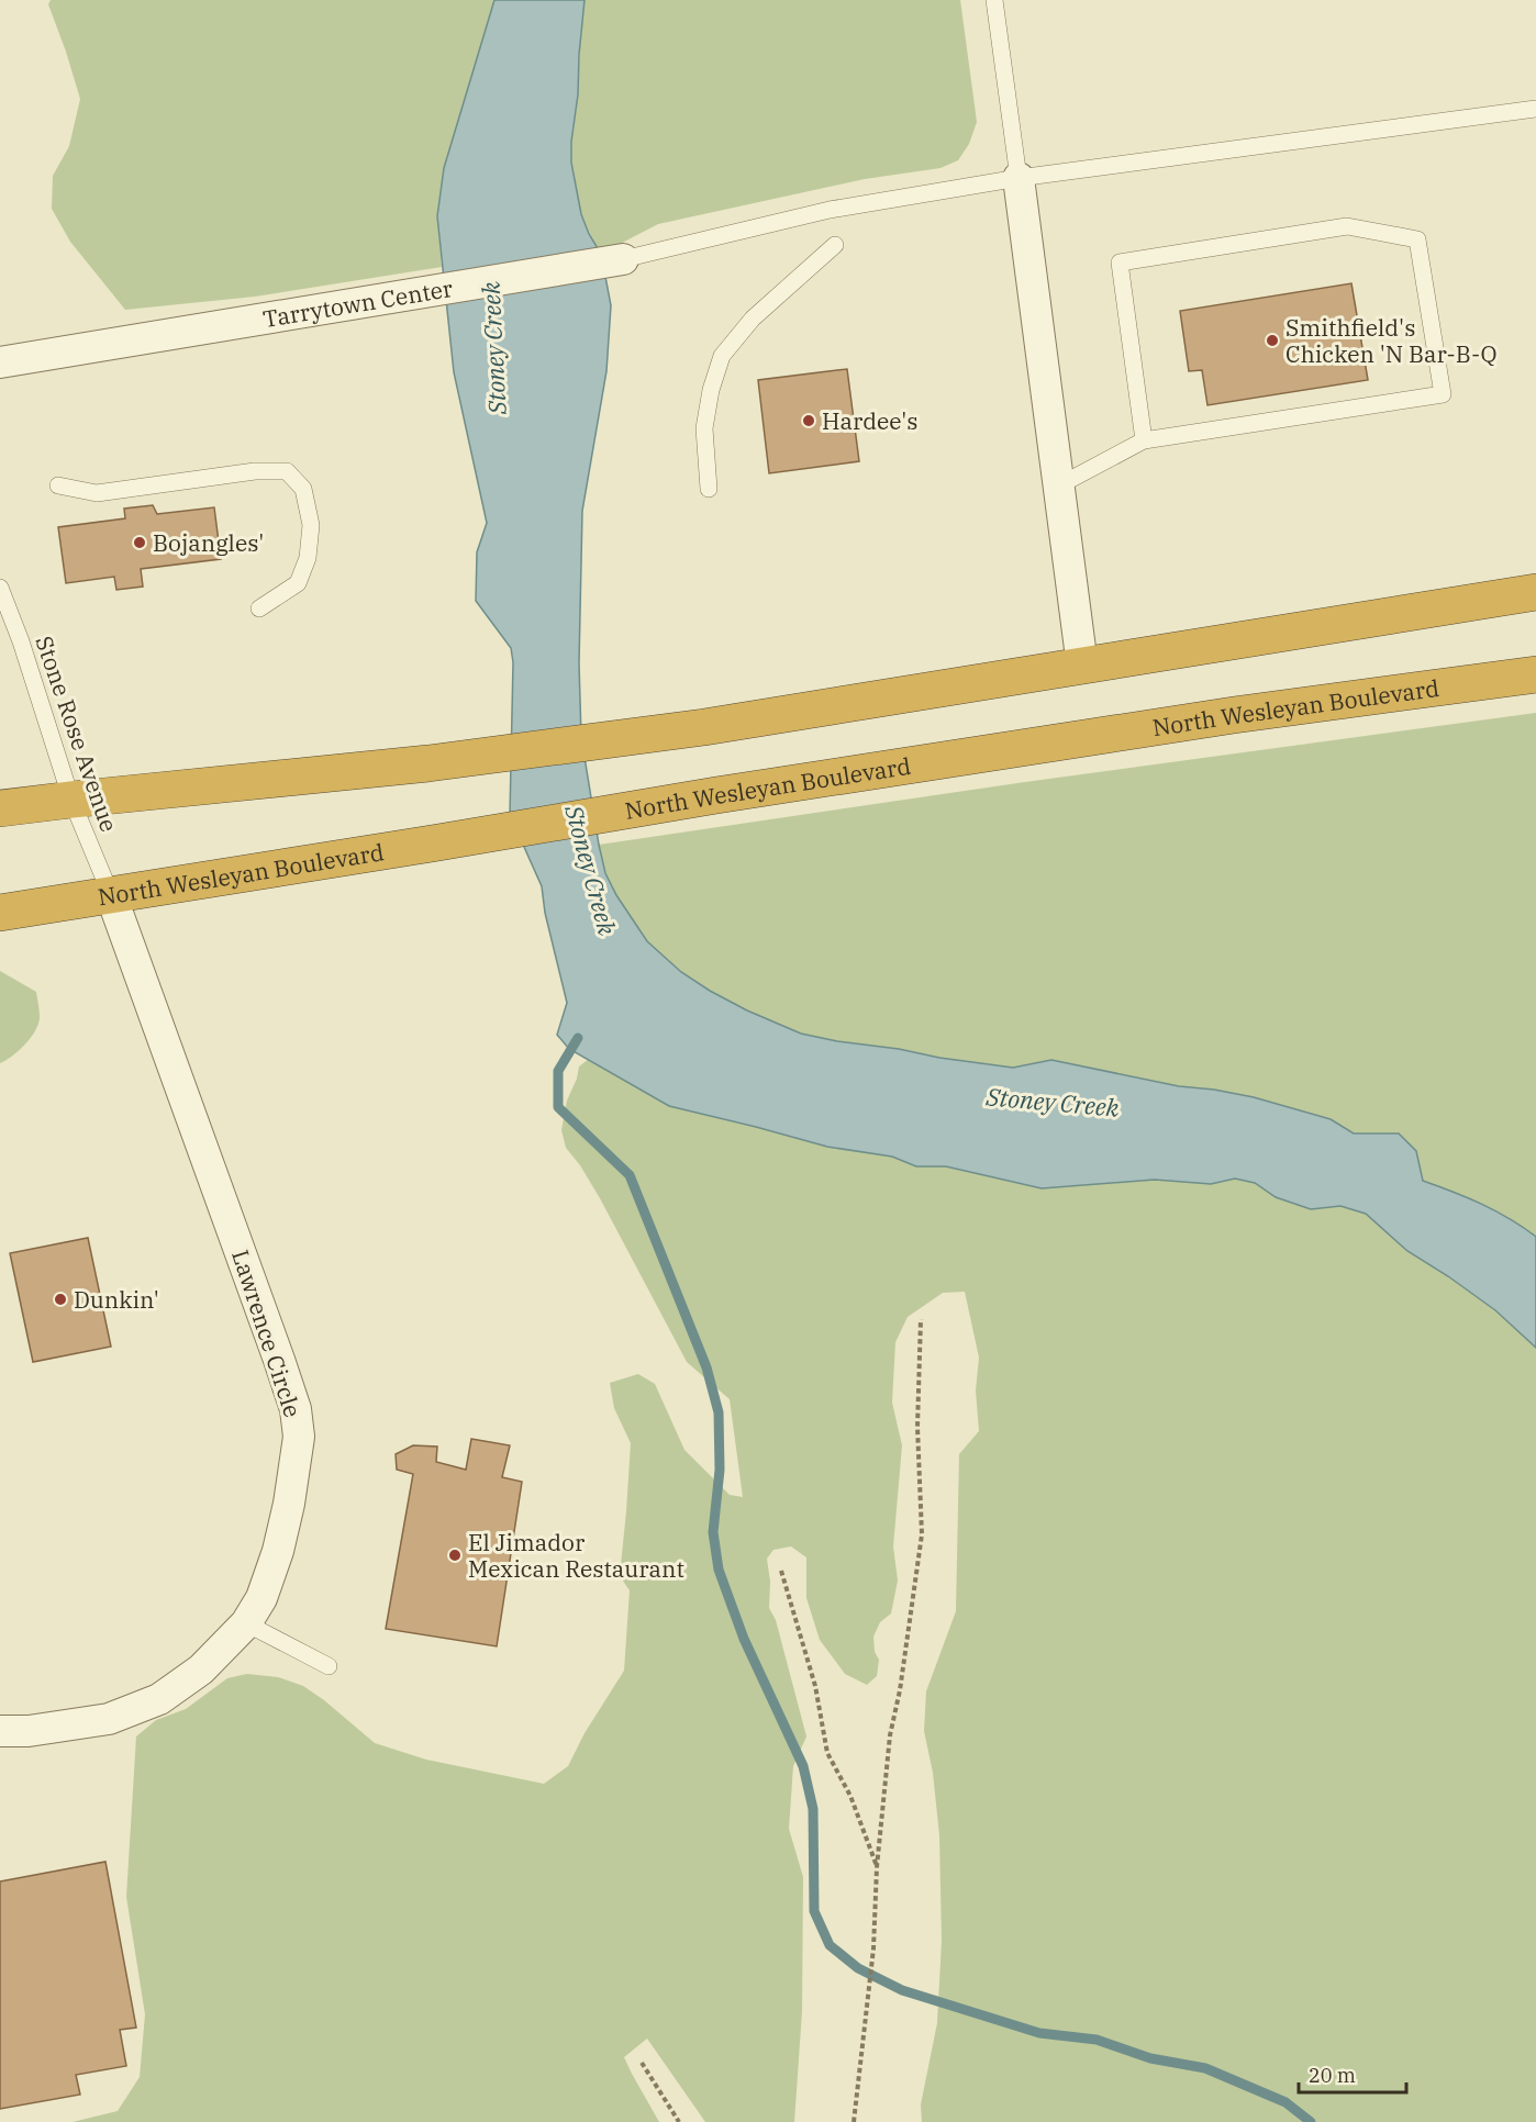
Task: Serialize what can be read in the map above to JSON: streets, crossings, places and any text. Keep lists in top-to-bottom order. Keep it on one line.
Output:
{"streets":{"highway":["North Wesleyan Boulevard"],"street":["Tarrytown Center","Lawrence Circle"],"lane":["Stone Rose Avenue"]},"crossings":[["North Wesleyan Boulevard","Stone Rose Avenue"],["North Wesleyan Boulevard","Lawrence Circle"],["Stone Rose Avenue","Lawrence Circle"]],"water":["Stoney Creek"],"places":["Smithfield's Chicken 'N Bar-B-Q","Hardee's","Bojangles'","Dunkin'","El Jimador Mexican Restaurant"],"scale_bar":"20 m"}
